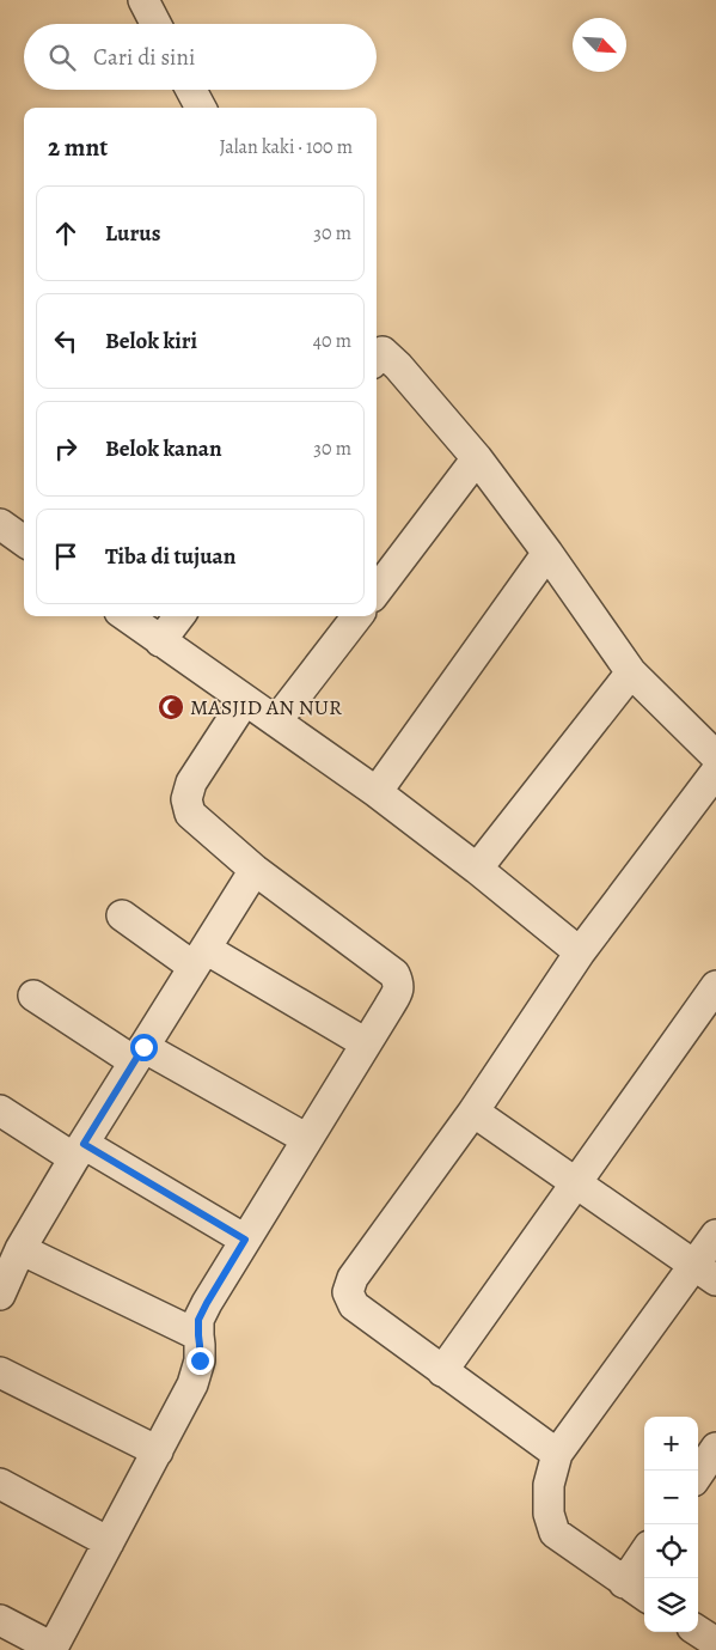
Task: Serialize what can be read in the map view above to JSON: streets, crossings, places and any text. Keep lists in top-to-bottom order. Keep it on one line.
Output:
{"places":{"mosque":["MASJID AN NUR"]},"north":"bottom right","page":{"search":"Cari di sini","heading":["2 mnt","Jalan kaki · 100 m"],"list":[["Lurus","30 m"],["Belok kiri","40 m"],["Belok kanan","30 m"],"Tiba di tujuan"],"map_buttons":["+","−"]}}
